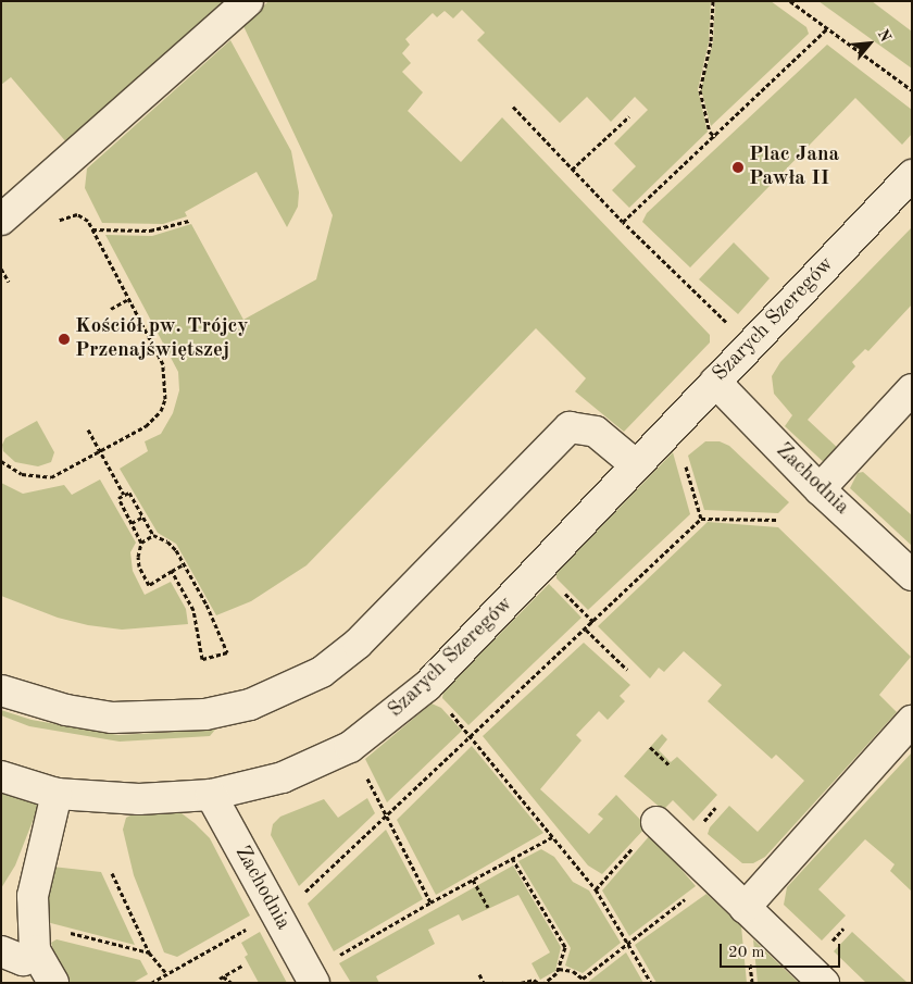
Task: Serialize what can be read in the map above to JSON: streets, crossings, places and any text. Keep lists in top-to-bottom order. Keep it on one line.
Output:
{"streets":{"street":["Szarych Szeregów","Zachodnia"]},"crossings":[["Szarych Szeregów","Zachodnia"]],"places":["Plac Jana Pawła II","Kościół pw. Trójcy Przenajświętszej"],"scale_bar":"20 m","north":"top right"}
